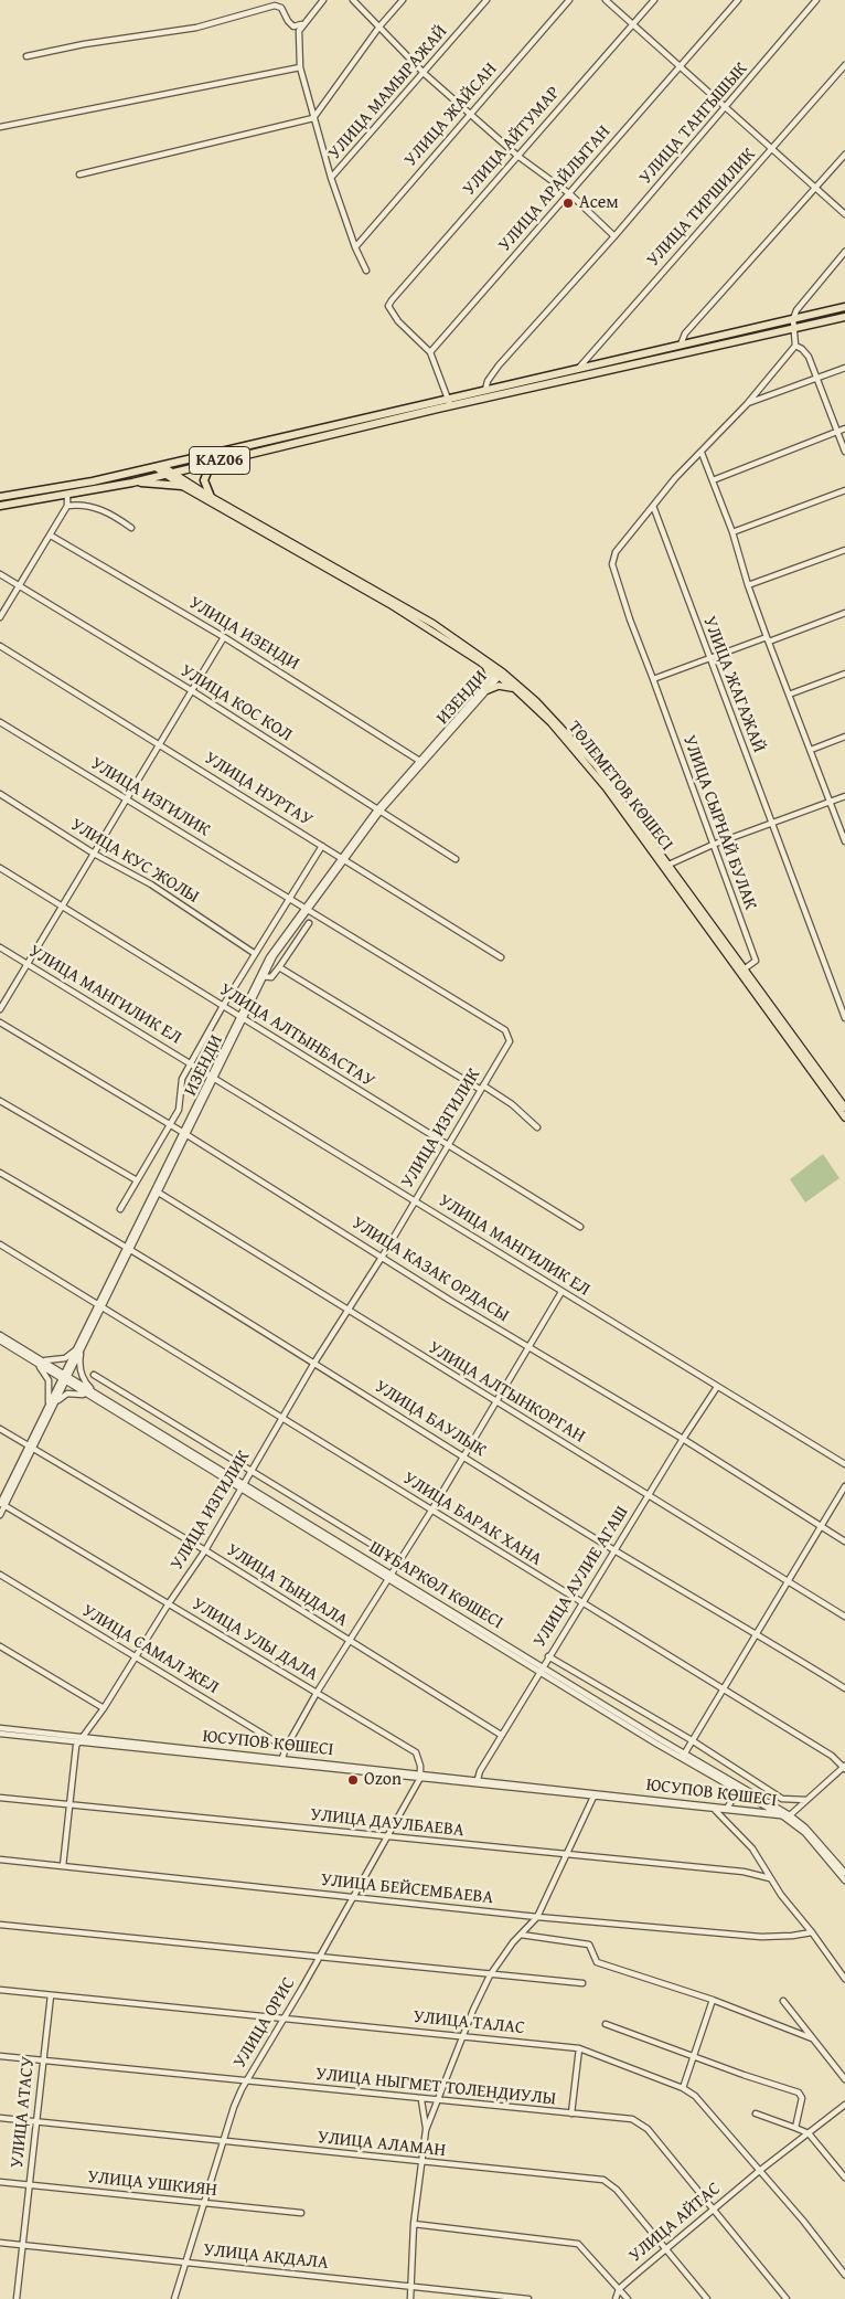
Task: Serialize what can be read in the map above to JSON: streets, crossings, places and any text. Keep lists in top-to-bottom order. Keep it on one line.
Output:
{"streets":{"highway":["KАZ06"],"main road":["ТӨЛЕМЕТОВ КӨШЕСІ"],"street":["УЛИЦА МАМЫРАЖАЙ","УЛИЦА ЖАЙСАН","УЛИЦА ТАНГЫШЫК","УЛИЦА АЙТУМАР","УЛИЦА АРАЙЛЫТАН","УЛИЦА ТИРШИЛИК","УЛИЦА ИЗЕНДИ","УЛИЦА ЖАГАЖАЙ","ИЗЕНДИ","УЛИЦА КОС КОЛ","УЛИЦА НУРТАУ","УЛИЦА ИЗГИЛИК","УЛИЦА СЫРНАЙ БУЛАК","УЛИЦА КУС ЖОЛЫ","УЛИЦА МАНГИЛИК ЕЛ","УЛИЦА АЛТЫНБАСТАУ","УЛИЦА КАЗАК ОРДАСЫ","УЛИЦА АЛТЫНКОРГАН","УЛИЦА БАУЛЫК","УЛИЦА БАРАК ХАНА","УЛИЦА АУЛИЕ АГАШ","УЛИЦА ТЫНДАЛА","ШҰБАРКӨЛ КӨШЕСІ","УЛИЦА УЛЫ ДАЛА","УЛИЦА САМАЛ ЖЕЛ","ЮСУПОВ КӨШЕСІ","УЛИЦА ДАУЛБАЕВА","УЛИЦА БЕЙСЕМБАЕВА","УЛИЦА ОРИС","УЛИЦА ТАЛАС","УЛИЦА НЫГМЕТ ТОЛЕНДИУЛЫ","УЛИЦА АТАСУ","УЛИЦА АЛАМАН","УЛИЦА УШКИЯН","УЛИЦА АЙТАС","УЛИЦА АКДАЛА"]},"crossings":[["УЛИЦА ТАНГЫШЫК","KАZ06"],["УЛИЦА АЙТУМАР","УЛИЦА АРАЙЛЫТАН"],["УЛИЦА ТИРШИЛИК","KАZ06"],["KАZ06","ТӨЛЕМЕТОВ КӨШЕСІ"],["УЛИЦА ИЗЕНДИ","ИЗЕНДИ"],["УЛИЦА ЖАГАЖАЙ","УЛИЦА СЫРНАЙ БУЛАК"],["ИЗЕНДИ","УЛИЦА КОС КОЛ"],["ИЗЕНДИ","ТӨЛЕМЕТОВ КӨШЕСІ"],["ИЗЕНДИ","УЛИЦА НУРТАУ"],["ИЗЕНДИ","УЛИЦА ИЗГИЛИК"],["ИЗЕНДИ","УЛИЦА МАНГИЛИК ЕЛ"],["ИЗЕНДИ","УЛИЦА АЛТЫНБАСТАУ"],["ИЗЕНДИ","УЛИЦА КАЗАК ОРДАСЫ"],["ИЗЕНДИ","УЛИЦА АЛТЫНКОРГАН"],["ИЗЕНДИ","УЛИЦА БАУЛЫК"],["ИЗЕНДИ","УЛИЦА БАРАК ХАНА"],["ИЗЕНДИ","УЛИЦА ТЫНДАЛА"],["ИЗЕНДИ","ШҰБАРКӨЛ КӨШЕСІ"],["ИЗЕНДИ","УЛИЦА УЛЫ ДАЛА"],["ТӨЛЕМЕТОВ КӨШЕСІ","УЛИЦА СЫРНАЙ БУЛАК"],["УЛИЦА ИЗГИЛИК","УЛИЦА МАНГИЛИК ЕЛ"],["УЛИЦА ИЗГИЛИК","УЛИЦА АЛТЫНБАСТАУ"],["УЛИЦА ИЗГИЛИК","УЛИЦА КАЗАК ОРДАСЫ"],["УЛИЦА ИЗГИЛИК","УЛИЦА АЛТЫНКОРГАН"],["УЛИЦА ИЗГИЛИК","УЛИЦА БАУЛЫК"],["УЛИЦА ИЗГИЛИК","УЛИЦА БАРАК ХАНА"],["УЛИЦА ИЗГИЛИК","УЛИЦА ТЫНДАЛА"],["УЛИЦА ИЗГИЛИК","ШҰБАРКӨЛ КӨШЕСІ"],["УЛИЦА ИЗГИЛИК","УЛИЦА УЛЫ ДАЛА"],["УЛИЦА ИЗГИЛИК","УЛИЦА САМАЛ ЖЕЛ"],["УЛИЦА ИЗГИЛИК","ЮСУПОВ КӨШЕСІ"],["УЛИЦА МАНГИЛИК ЕЛ","УЛИЦА АУЛИЕ АГАШ"],["УЛИЦА КАЗАК ОРДАСЫ","УЛИЦА АУЛИЕ АГАШ"],["УЛИЦА АЛТЫНКОРГАН","УЛИЦА АУЛИЕ АГАШ"],["УЛИЦА БАУЛЫК","УЛИЦА АУЛИЕ АГАШ"],["УЛИЦА БАРАК ХАНА","УЛИЦА АУЛИЕ АГАШ"],["УЛИЦА АУЛИЕ АГАШ","УЛИЦА ТЫНДАЛА"],["УЛИЦА АУЛИЕ АГАШ","ШҰБАРКӨЛ КӨШЕСІ"],["УЛИЦА АУЛИЕ АГАШ","ЮСУПОВ КӨШЕСІ"],["УЛИЦА УЛЫ ДАЛА","ЮСУПОВ КӨШЕСІ"],["УЛИЦА УЛЫ ДАЛА","УЛИЦА ОРИС"],["ЮСУПОВ КӨШЕСІ","УЛИЦА ОРИС"],["УЛИЦА ДАУЛБАЕВА","УЛИЦА ОРИС"],["УЛИЦА БЕЙСЕМБАЕВА","УЛИЦА ОРИС"],["УЛИЦА ОРИС","УЛИЦА ТАЛАС"],["УЛИЦА ОРИС","УЛИЦА НЫГМЕТ ТОЛЕНДИУЛЫ"],["УЛИЦА ОРИС","УЛИЦА АЛАМАН"],["УЛИЦА ОРИС","УЛИЦА УШКИЯН"],["УЛИЦА ОРИС","УЛИЦА АКДАЛА"],["УЛИЦА ТАЛАС","УЛИЦА АТАСУ"],["УЛИЦА ТАЛАС","УЛИЦА АЙТАС"],["УЛИЦА НЫГМЕТ ТОЛЕНДИУЛЫ","УЛИЦА АТАСУ"],["УЛИЦА НЫГМЕТ ТОЛЕНДИУЛЫ","УЛИЦА АЙТАС"],["УЛИЦА АТАСУ","УЛИЦА АЛАМАН"],["УЛИЦА АТАСУ","УЛИЦА УШКИЯН"],["УЛИЦА АТАСУ","УЛИЦА АКДАЛА"],["УЛИЦА АЛАМАН","УЛИЦА АЙТАС"]],"places":["Асем","Ozon"]}
